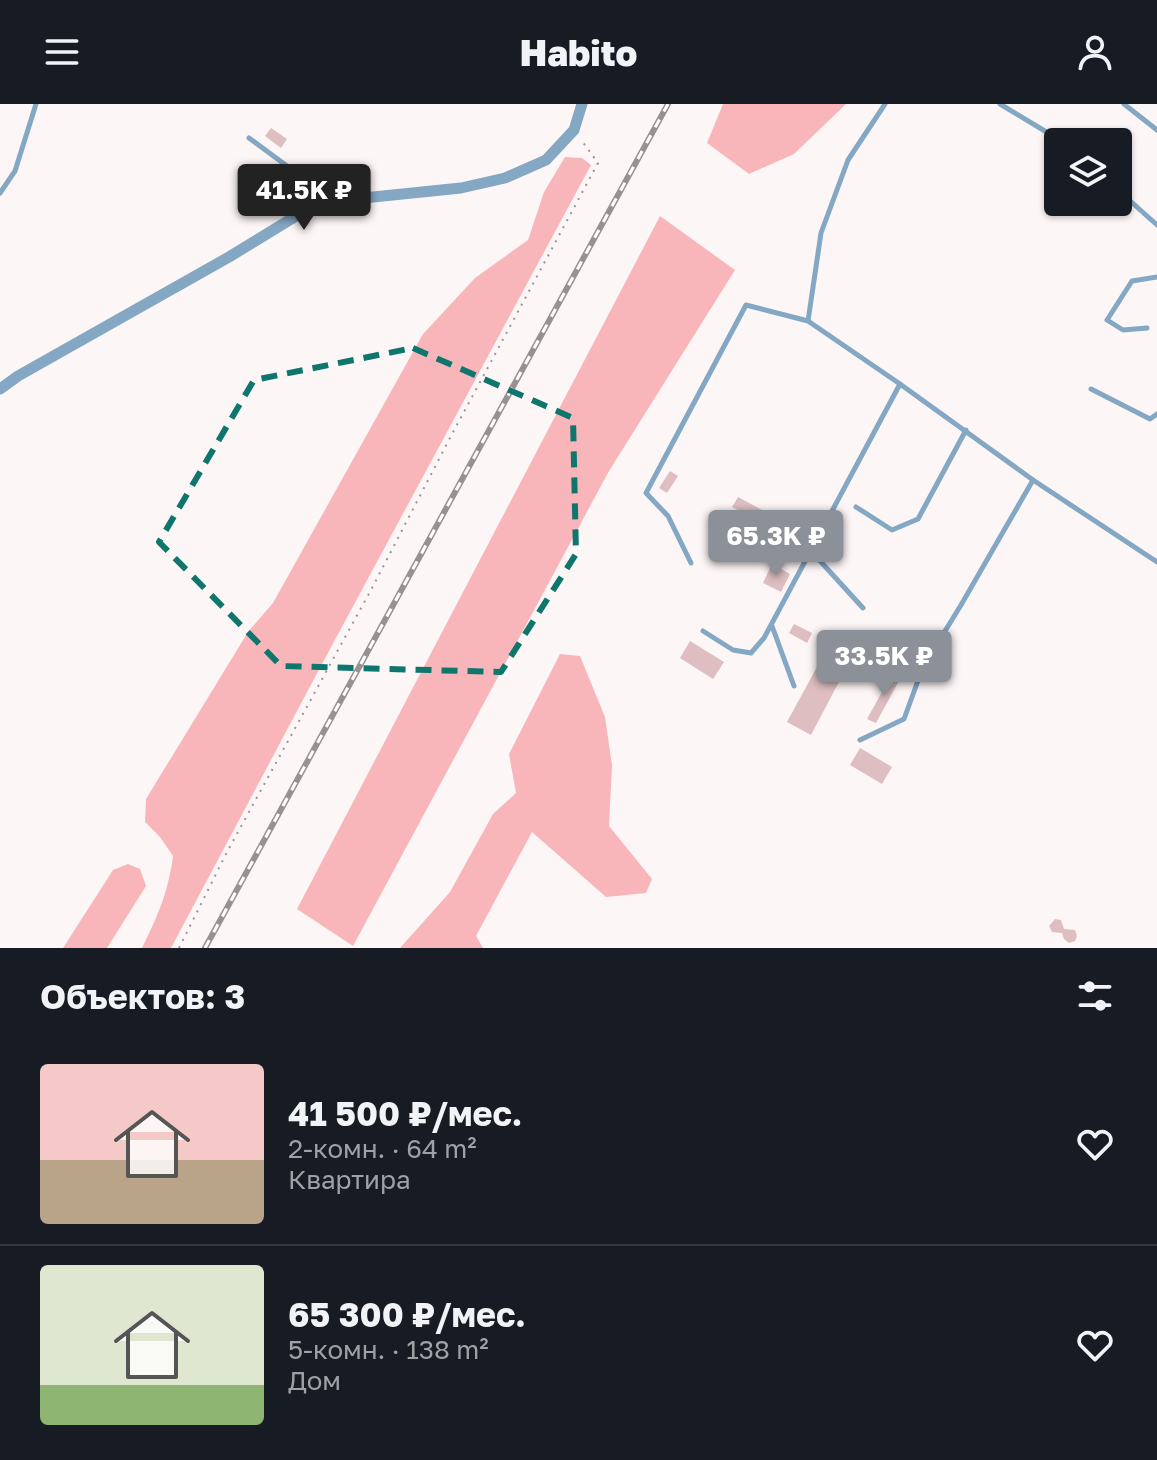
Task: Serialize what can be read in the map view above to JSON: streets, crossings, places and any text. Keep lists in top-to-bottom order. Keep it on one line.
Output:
{"page":{"header":"Habito","price":["41.5K ₽","65.3K ₽","33.5K ₽"],"heading":"Объектов: 3","list":[{"name":"41 500 ₽/мес.","note":"2-комн. · 64 m² · Квартира"},{"name":"65 300 ₽/мес.","note":"5-комн. · 138 m² · Дом"}]}}
